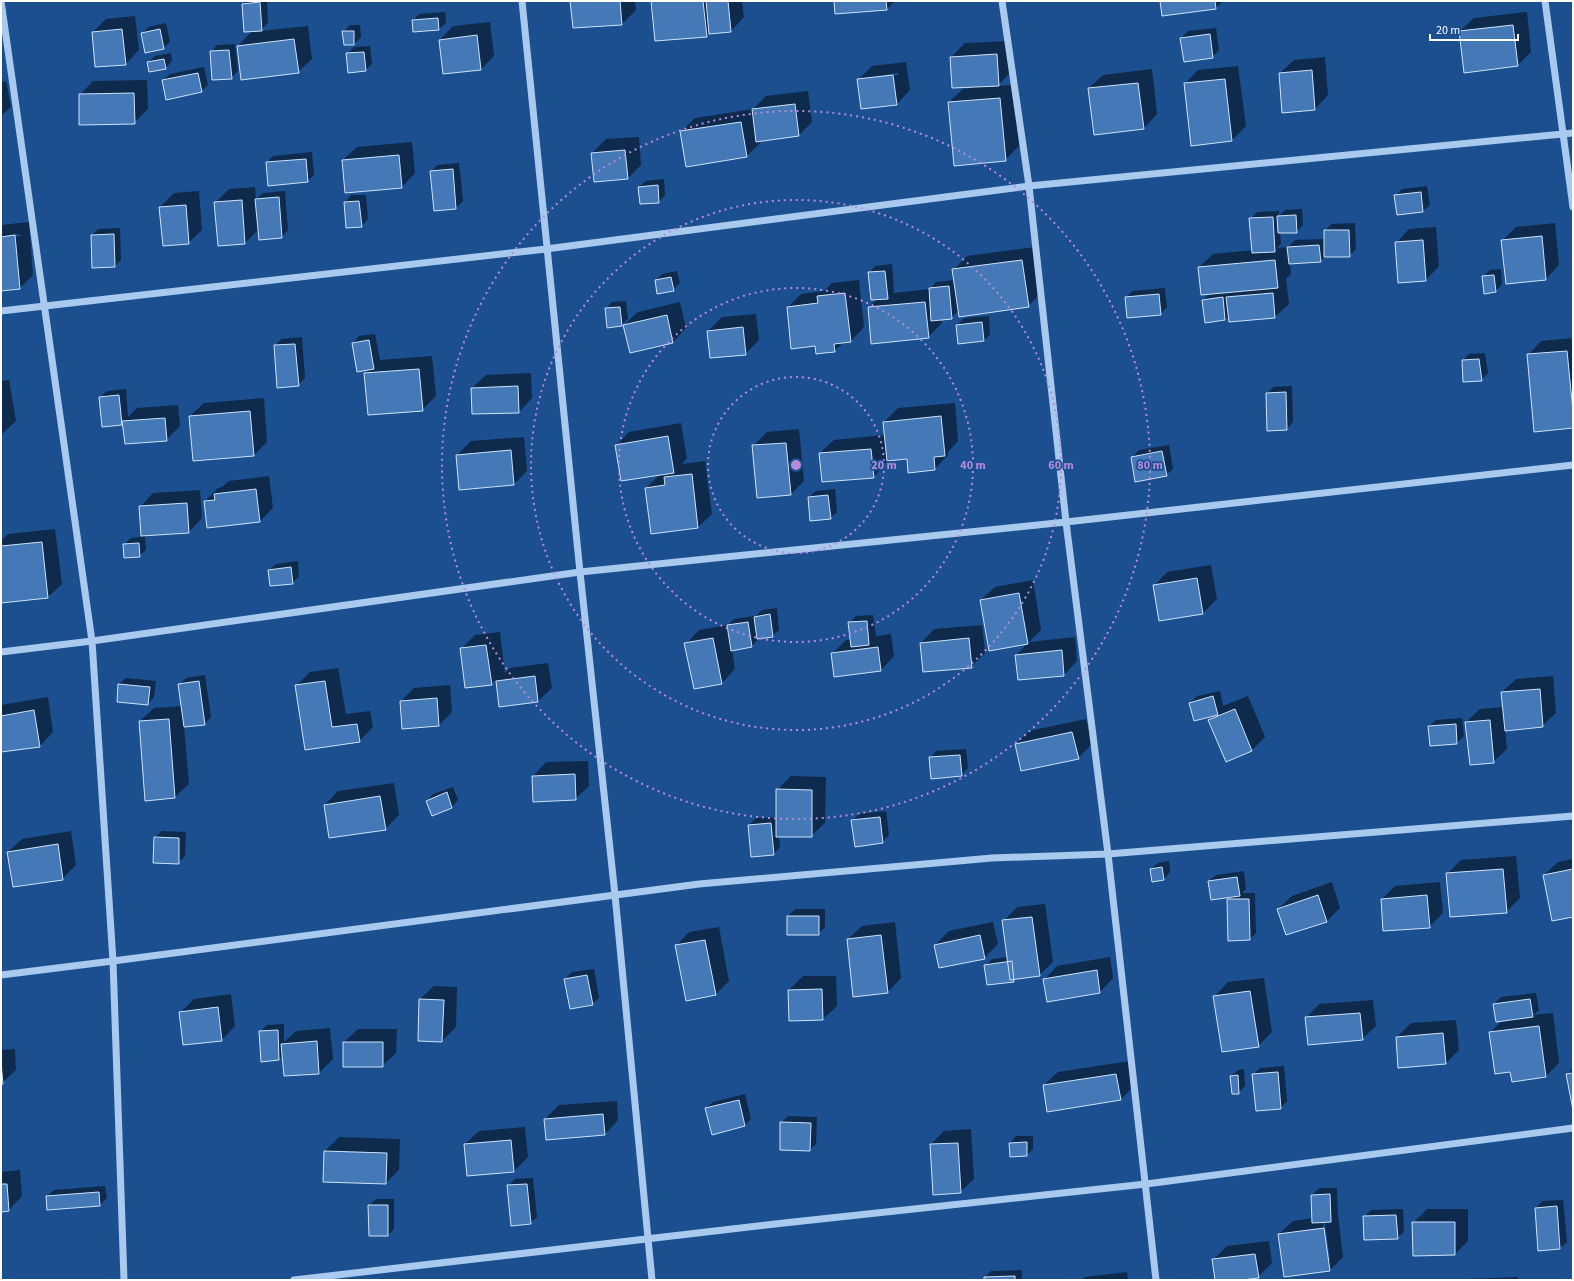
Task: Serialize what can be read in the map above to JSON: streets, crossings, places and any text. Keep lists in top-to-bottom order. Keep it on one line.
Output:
{"scale_bar":"20 m","rings":["20 m","40 m","60 m","80 m"]}
